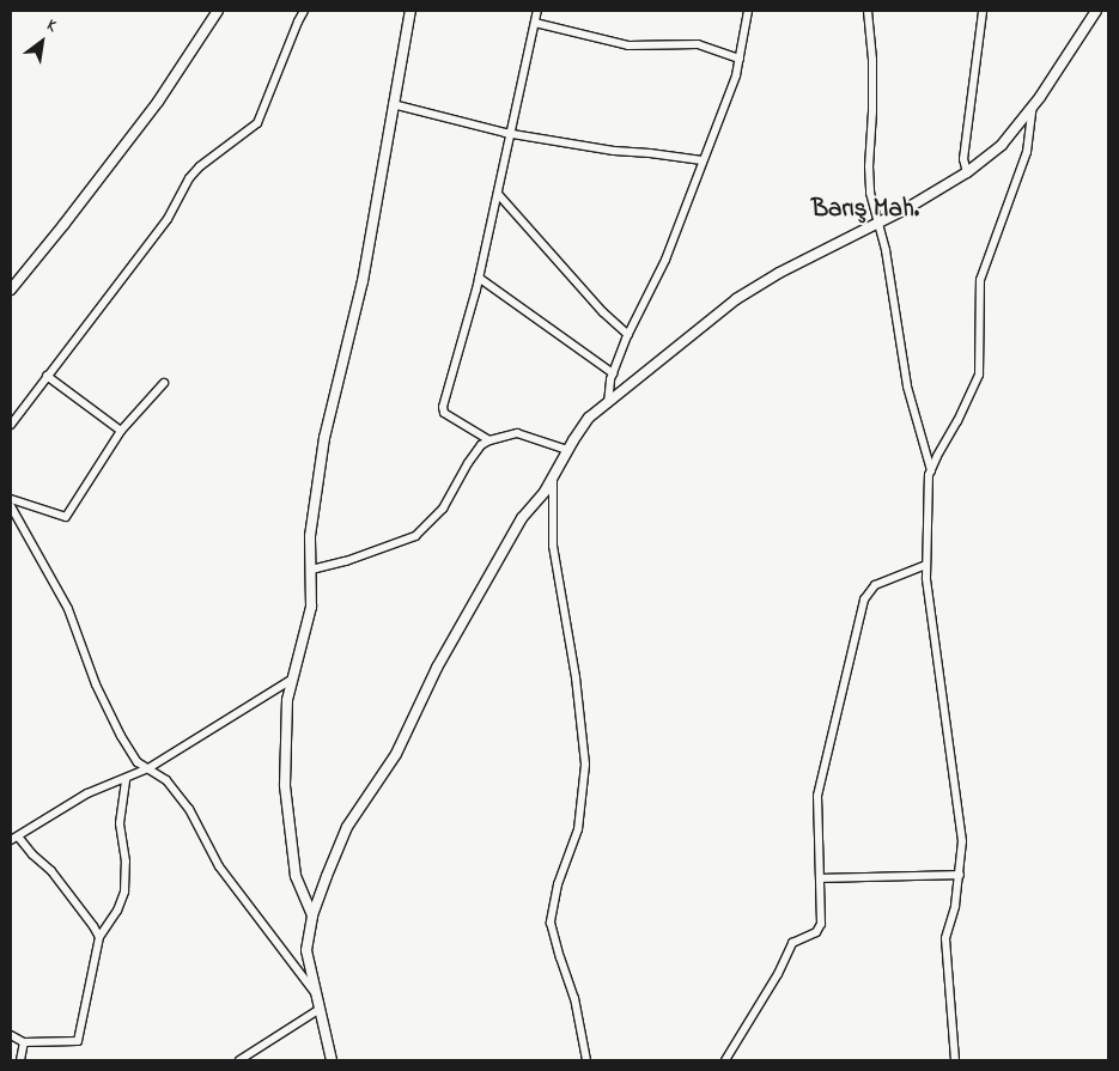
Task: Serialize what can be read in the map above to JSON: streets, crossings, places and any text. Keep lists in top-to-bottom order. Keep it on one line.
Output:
{"districts":["Barış Mah."],"north":"top right"}
